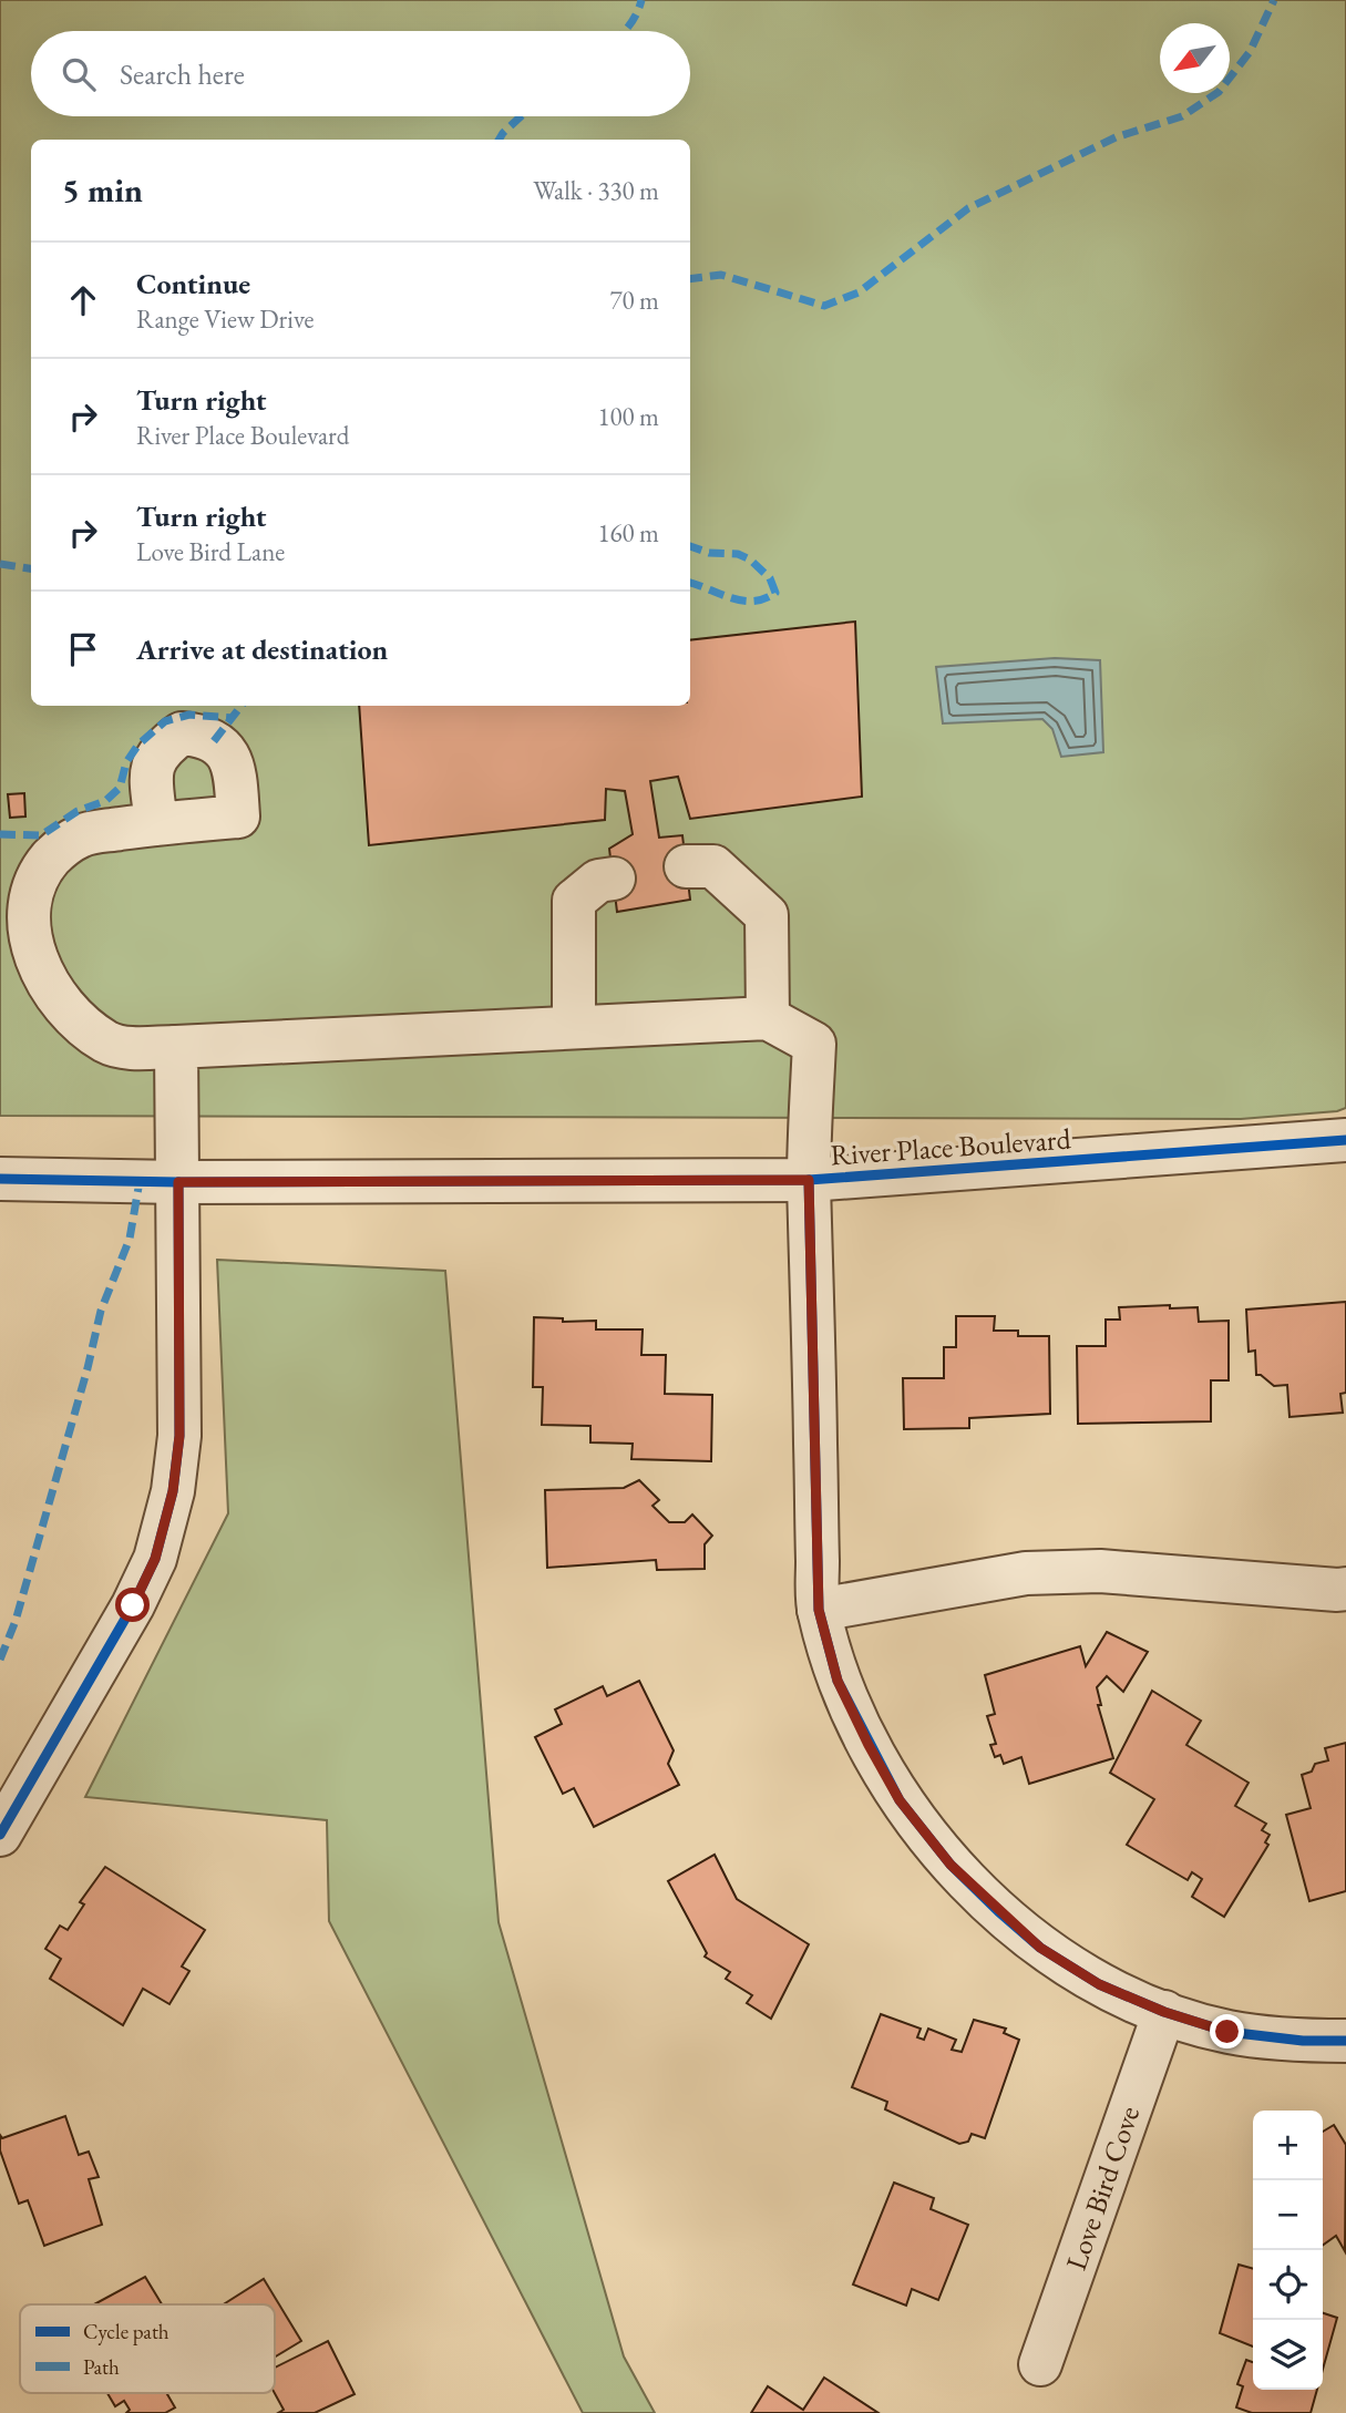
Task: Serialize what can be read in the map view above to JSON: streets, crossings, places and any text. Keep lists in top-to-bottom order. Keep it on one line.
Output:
{"streets":{"street":["River Place Boulevard","Love Bird Cove"]},"legend":["Cycle path","Path"],"north":"bottom left","page":{"search":"Search here","heading":["5 min","Walk · 330 m"],"list":[["Continue","Range View Drive","70 m"],["Turn right","River Place Boulevard","100 m"],["Turn right","Love Bird Lane","160 m"],"Arrive at destination"],"map_buttons":["+","−"]}}
